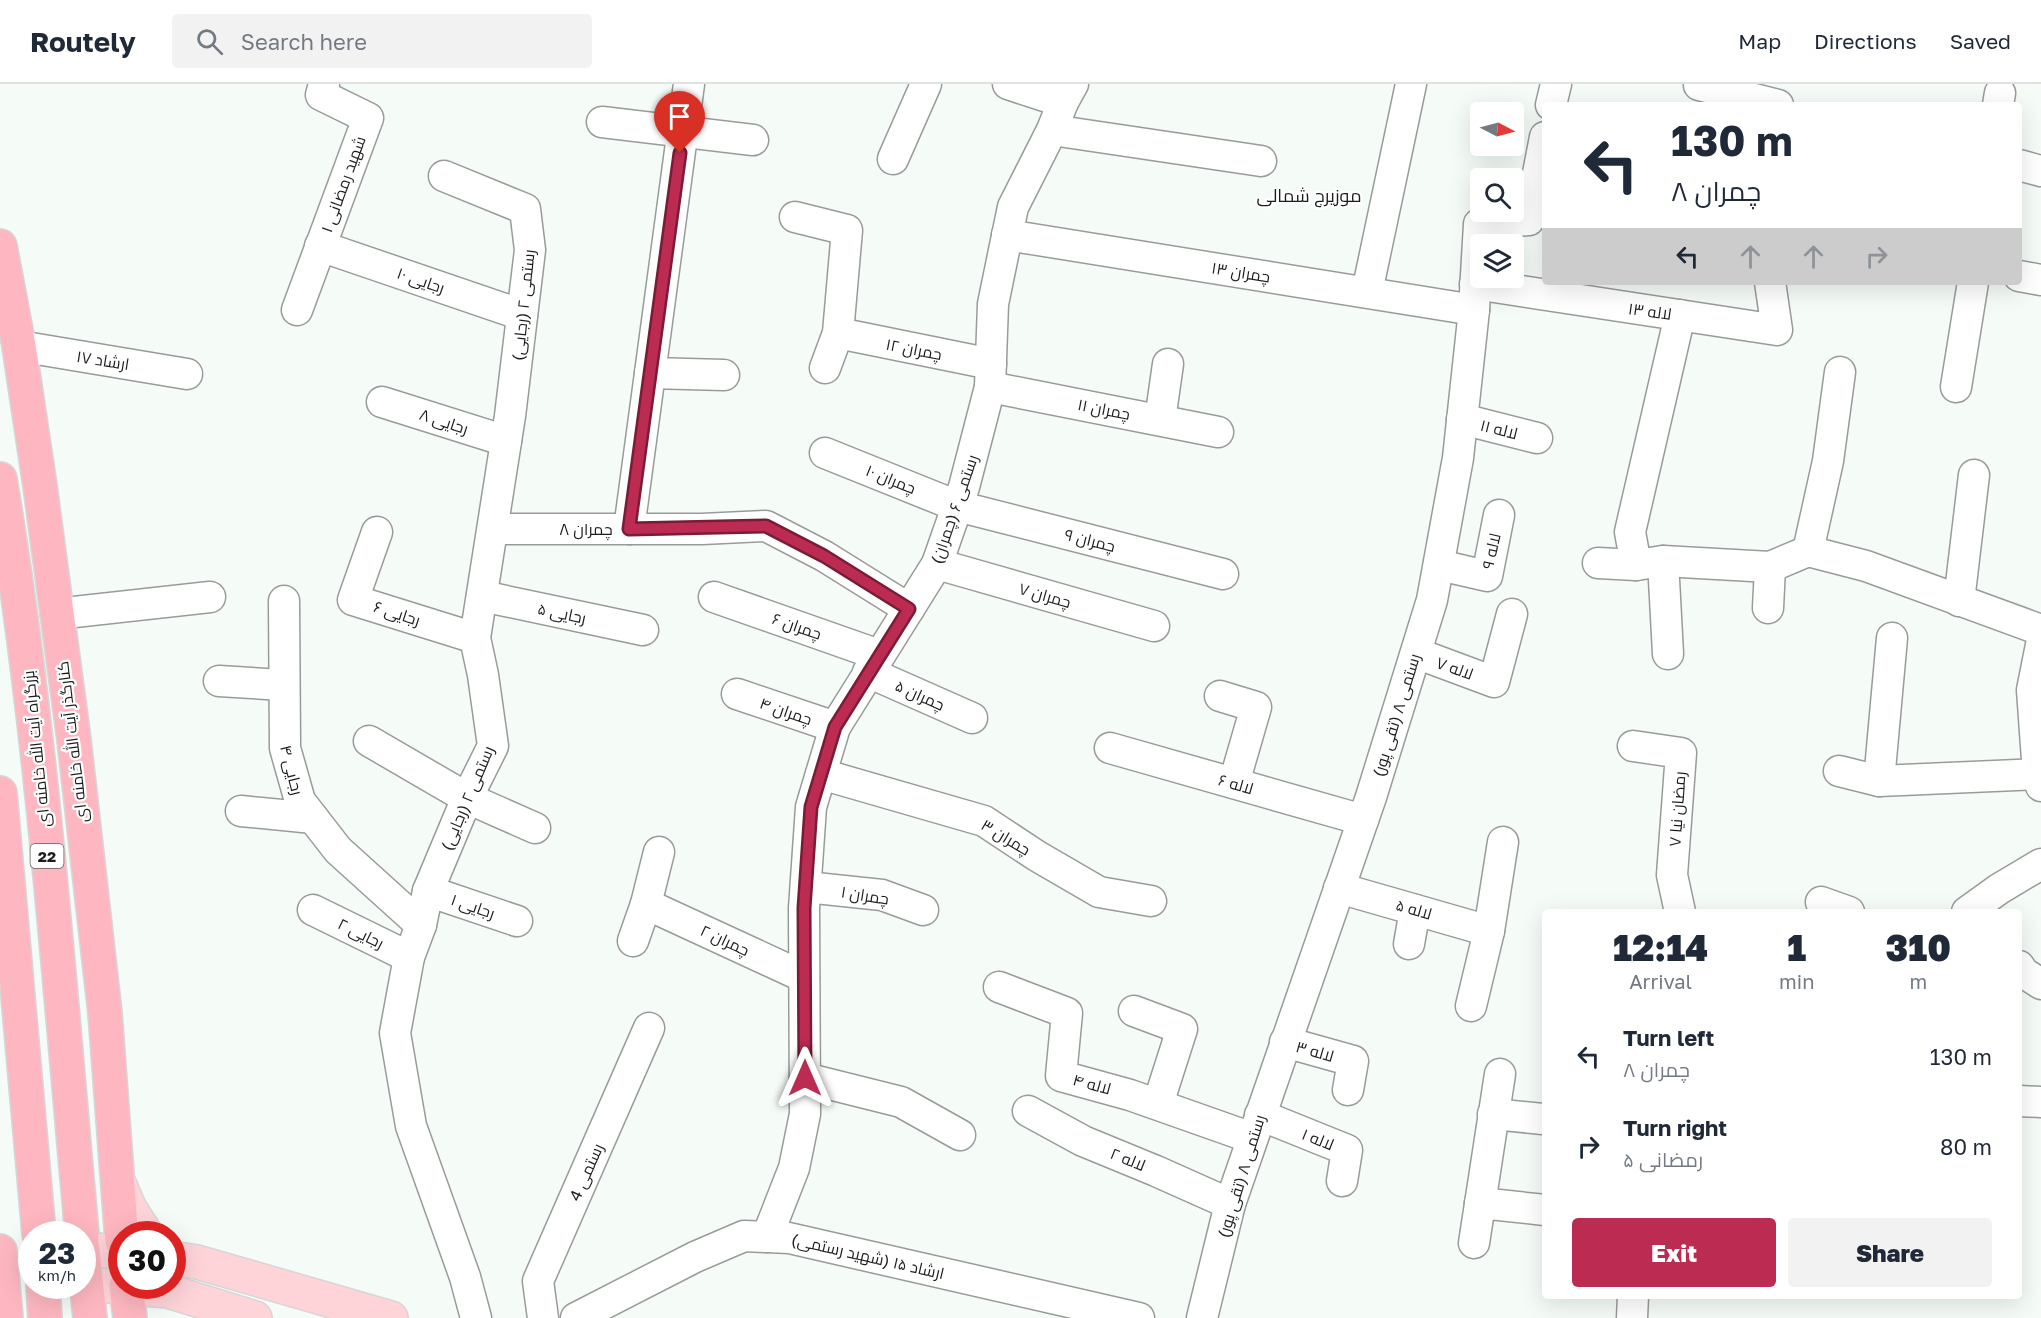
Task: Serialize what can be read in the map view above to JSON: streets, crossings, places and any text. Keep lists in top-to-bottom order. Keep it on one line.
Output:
{"streets":{"highway":["کنارگذر آیت الله خامنه ای","بزرگراه آیت الله خامنه ای","22"],"street":["شهید رمضانی ۱","چمران ۱۳","رجایی ۱۰","رستمی ۲ (رجایی)","لاله ۱۳","چمران ۱۲","ارشاد ۱۷","چمران ۱۱","رجایی ۸","لاله ۱۱","چمران ۱۰","رستمی ۶ (چمران)","چمران ۸","چمران ۹","لاله ۹","چمران ۷","رجایی ۶","رجایی ۵","چمران ۶","لاله ۷","چمران ۵","چمران ۴","رستمی ۸ (تقی پور)","رجایی ۴","لاله ۶","رمضان نیا ۷","چمران ۳","چمران ۱","رجایی ۱","لاله ۵","رجایی ۲","چمران ۲","لاله ۳","لاله ۴","لاله ۱","لاله ۲","رستمی 4","ارشاد ۱۵ (شهید رستمی)"]},"crossings":[["شهید رمضانی ۱","رجایی ۱۰"],["چمران ۱۳","لاله ۱۳"],["چمران ۱۳","رستمی ۶ (چمران)"],["چمران ۱۳","رستمی ۸ (تقی پور)"],["رجایی ۱۰","رستمی ۲ (رجایی)"],["رستمی ۲ (رجایی)","رجایی ۸"],["رستمی ۲ (رجایی)","چمران ۸"],["رستمی ۲ (رجایی)","رجایی ۶"],["رستمی ۲ (رجایی)","رجایی ۵"],["رستمی ۲ (رجایی)","رجایی ۴"],["رستمی ۲ (رجایی)","رجایی ۱"],["رستمی ۲ (رجایی)","رجایی ۲"],["لاله ۱۳","رستمی ۸ (تقی پور)"],["چمران ۱۲","چمران ۱۱"],["چمران ۱۲","رستمی ۶ (چمران)"],["ارشاد ۱۷","کنارگذر آیت الله خامنه ای"],["چمران ۱۱","رستمی ۶ (چمران)"],["لاله ۱۱","رستمی ۸ (تقی پور)"],["چمران ۱۰","رستمی ۶ (چمران)"],["چمران ۱۰","چمران ۹"],["رستمی ۶ (چمران)","چمران ۸"],["رستمی ۶ (چمران)","چمران ۹"],["رستمی ۶ (چمران)","چمران ۷"],["رستمی ۶ (چمران)","چمران ۶"],["رستمی ۶ (چمران)","چمران ۵"],["رستمی ۶ (چمران)","چمران ۴"],["رستمی ۶ (چمران)","چمران ۳"],["رستمی ۶ (چمران)","چمران ۱"],["رستمی ۶ (چمران)","چمران ۲"],["رستمی ۶ (چمران)","ارشاد ۱۵ (شهید رستمی)"],["لاله ۹","رستمی ۸ (تقی پور)"],["چمران ۶","چمران ۵"],["لاله ۷","رستمی ۸ (تقی پور)"],["رستمی ۸ (تقی پور)","لاله ۶"],["رستمی ۸ (تقی پور)","لاله ۵"],["رستمی ۸ (تقی پور)","لاله ۳"],["رستمی ۸ (تقی پور)","لاله ۴"],["رستمی ۸ (تقی پور)","لاله ۱"],["رستمی ۸ (تقی پور)","لاله ۲"],["لاله ۴","لاله ۱"]],"districts":["موزیرج شمالی"],"north":"right","page":{"header":"Routely","search":"Search here","nav":["Map","Directions","Saved"],"turn":["130 m","چمران ۸"],"eta":["12:14","Arrival","1","min","310","m"],"list":[{"name":"Turn left","note":"چمران ۸","value":"130 m"},{"name":"Turn right","note":"رمضانی ۵","value":"80 m"}],"buttons":["Exit","Share"],"speed":"23 km/h","limit":"30"}}
